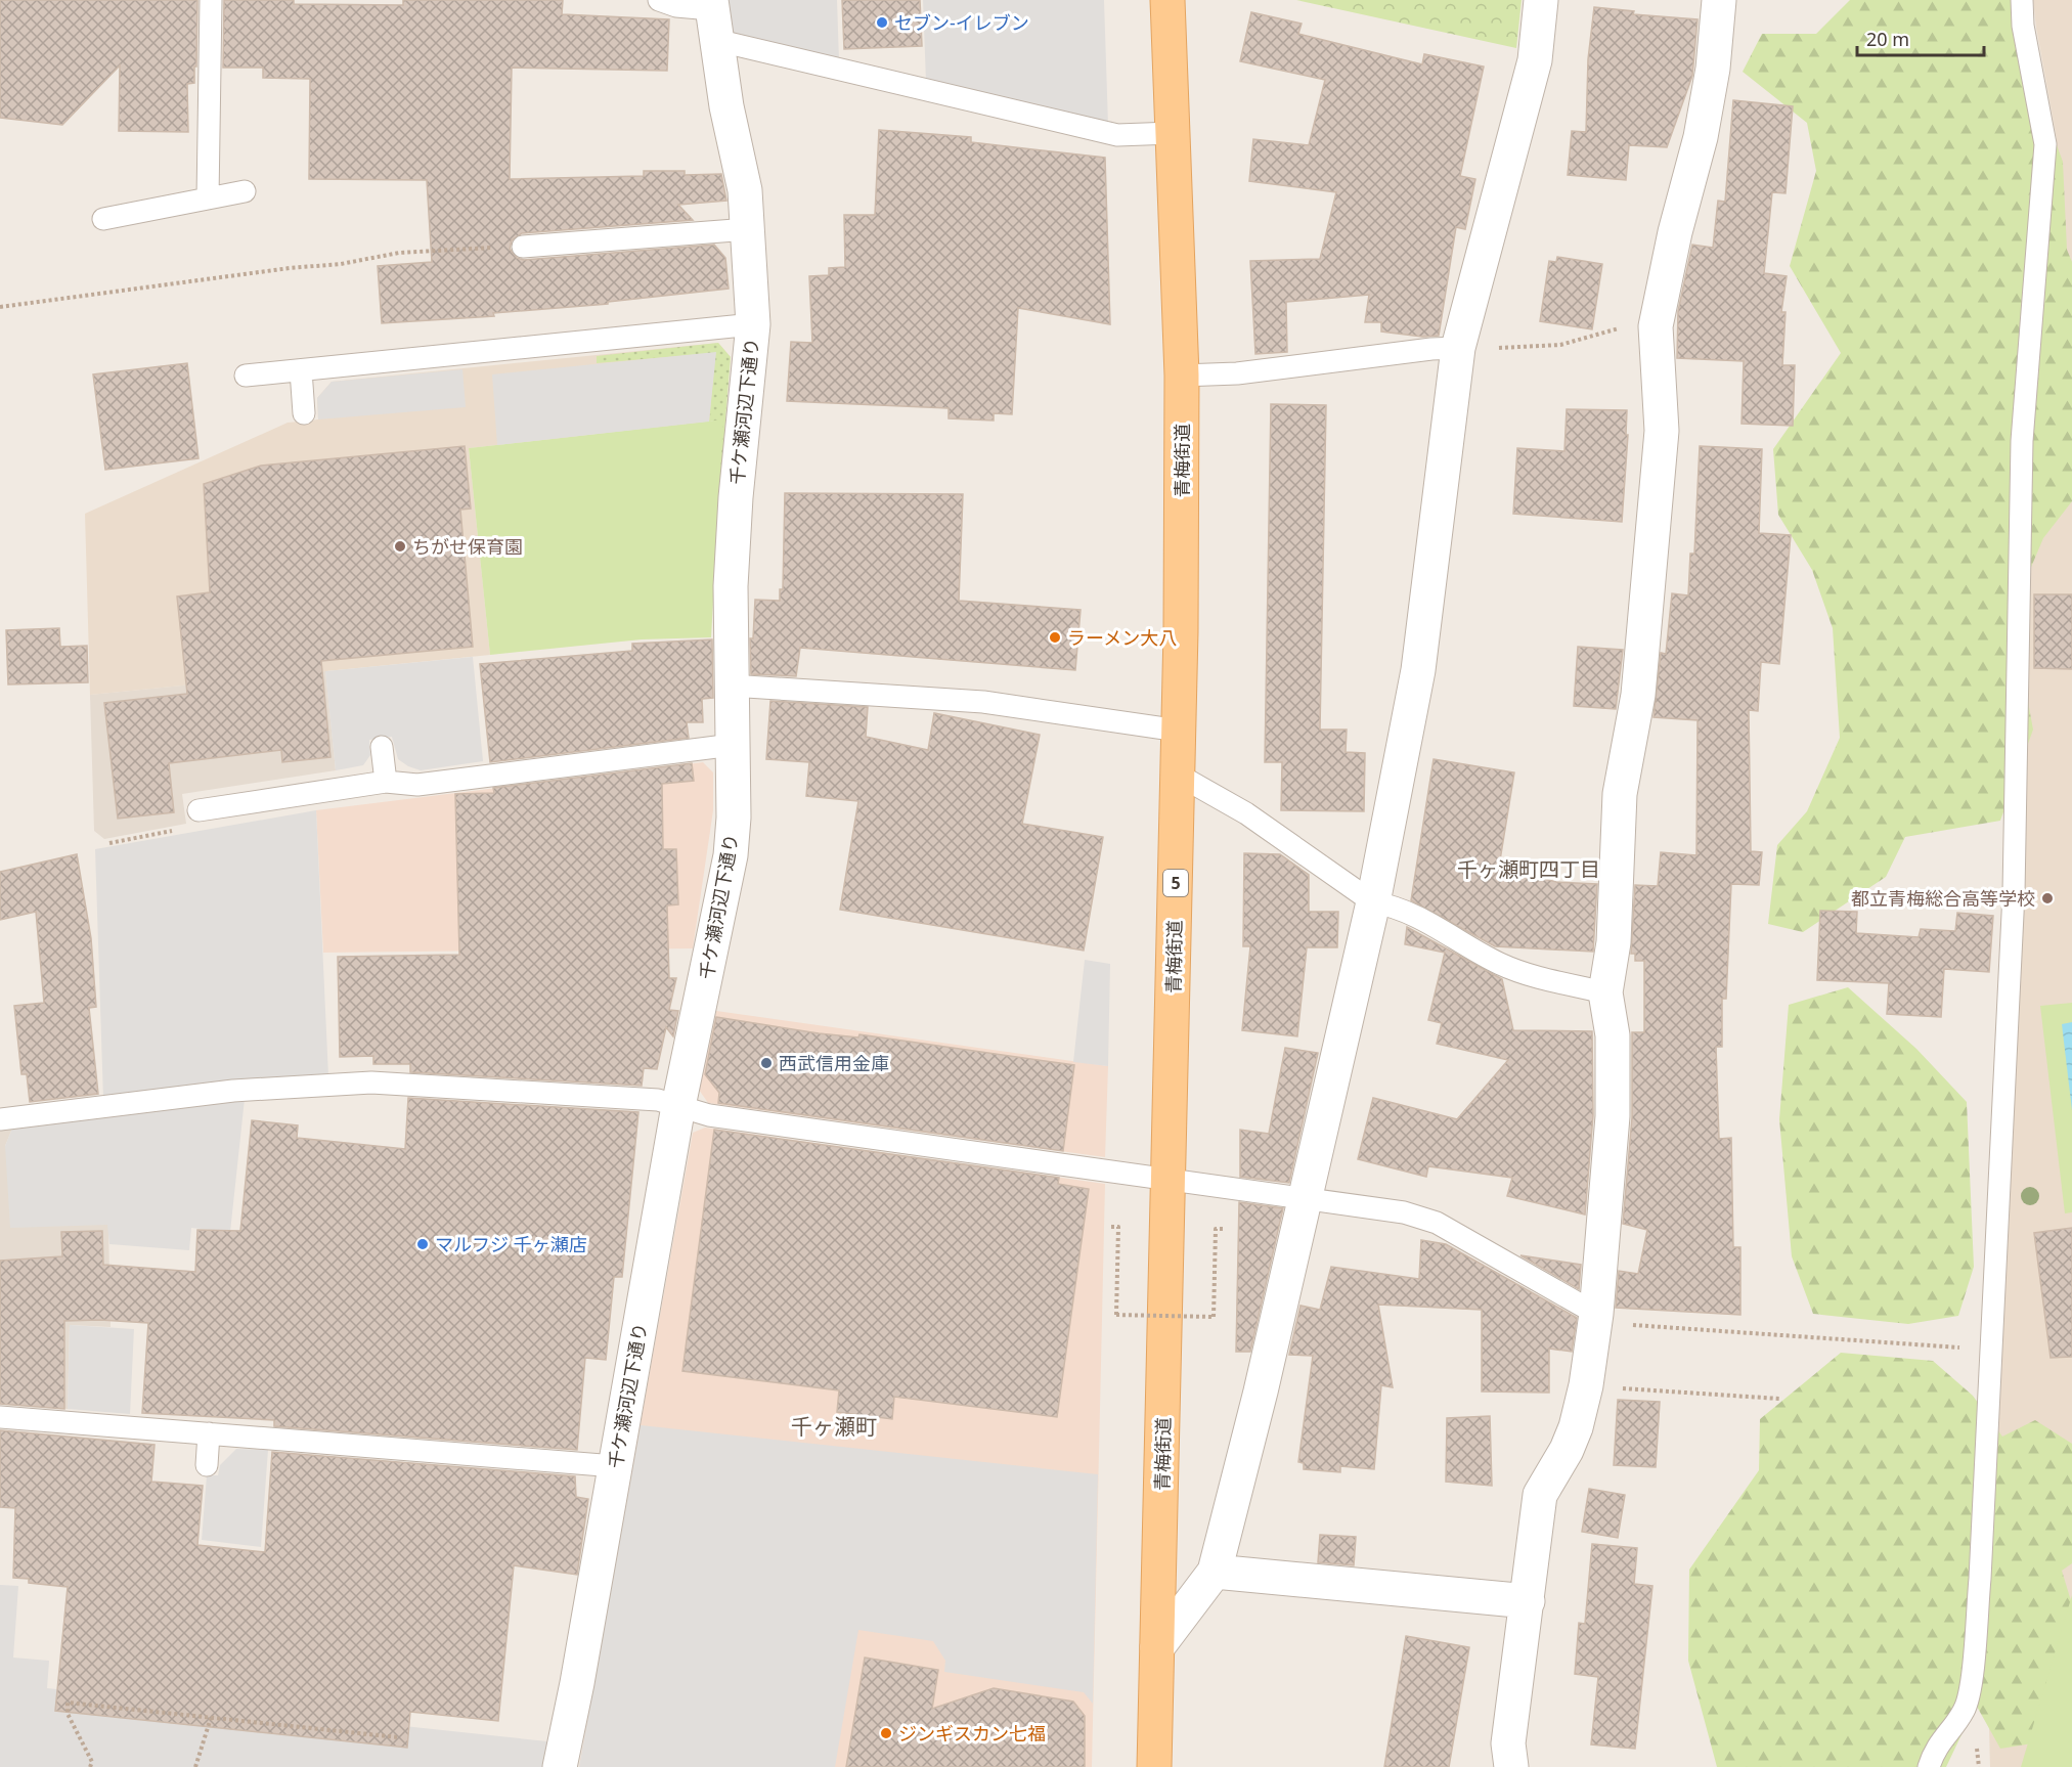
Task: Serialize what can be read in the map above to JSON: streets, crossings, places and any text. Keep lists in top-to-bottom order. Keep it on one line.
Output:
{"streets":{"main road":["青梅街道","5"],"street":["千ケ瀬河辺下通り"]},"districts":["千ヶ瀬町四丁目","千ヶ瀬町"],"places":["セブン-イレブン","ちがせ保育園","ラーメン大八","都立青梅総合高等学校","西武信用金庫","マルフジ 千ヶ瀬店","ジンギスカン七福"],"scale_bar":"20 m"}
